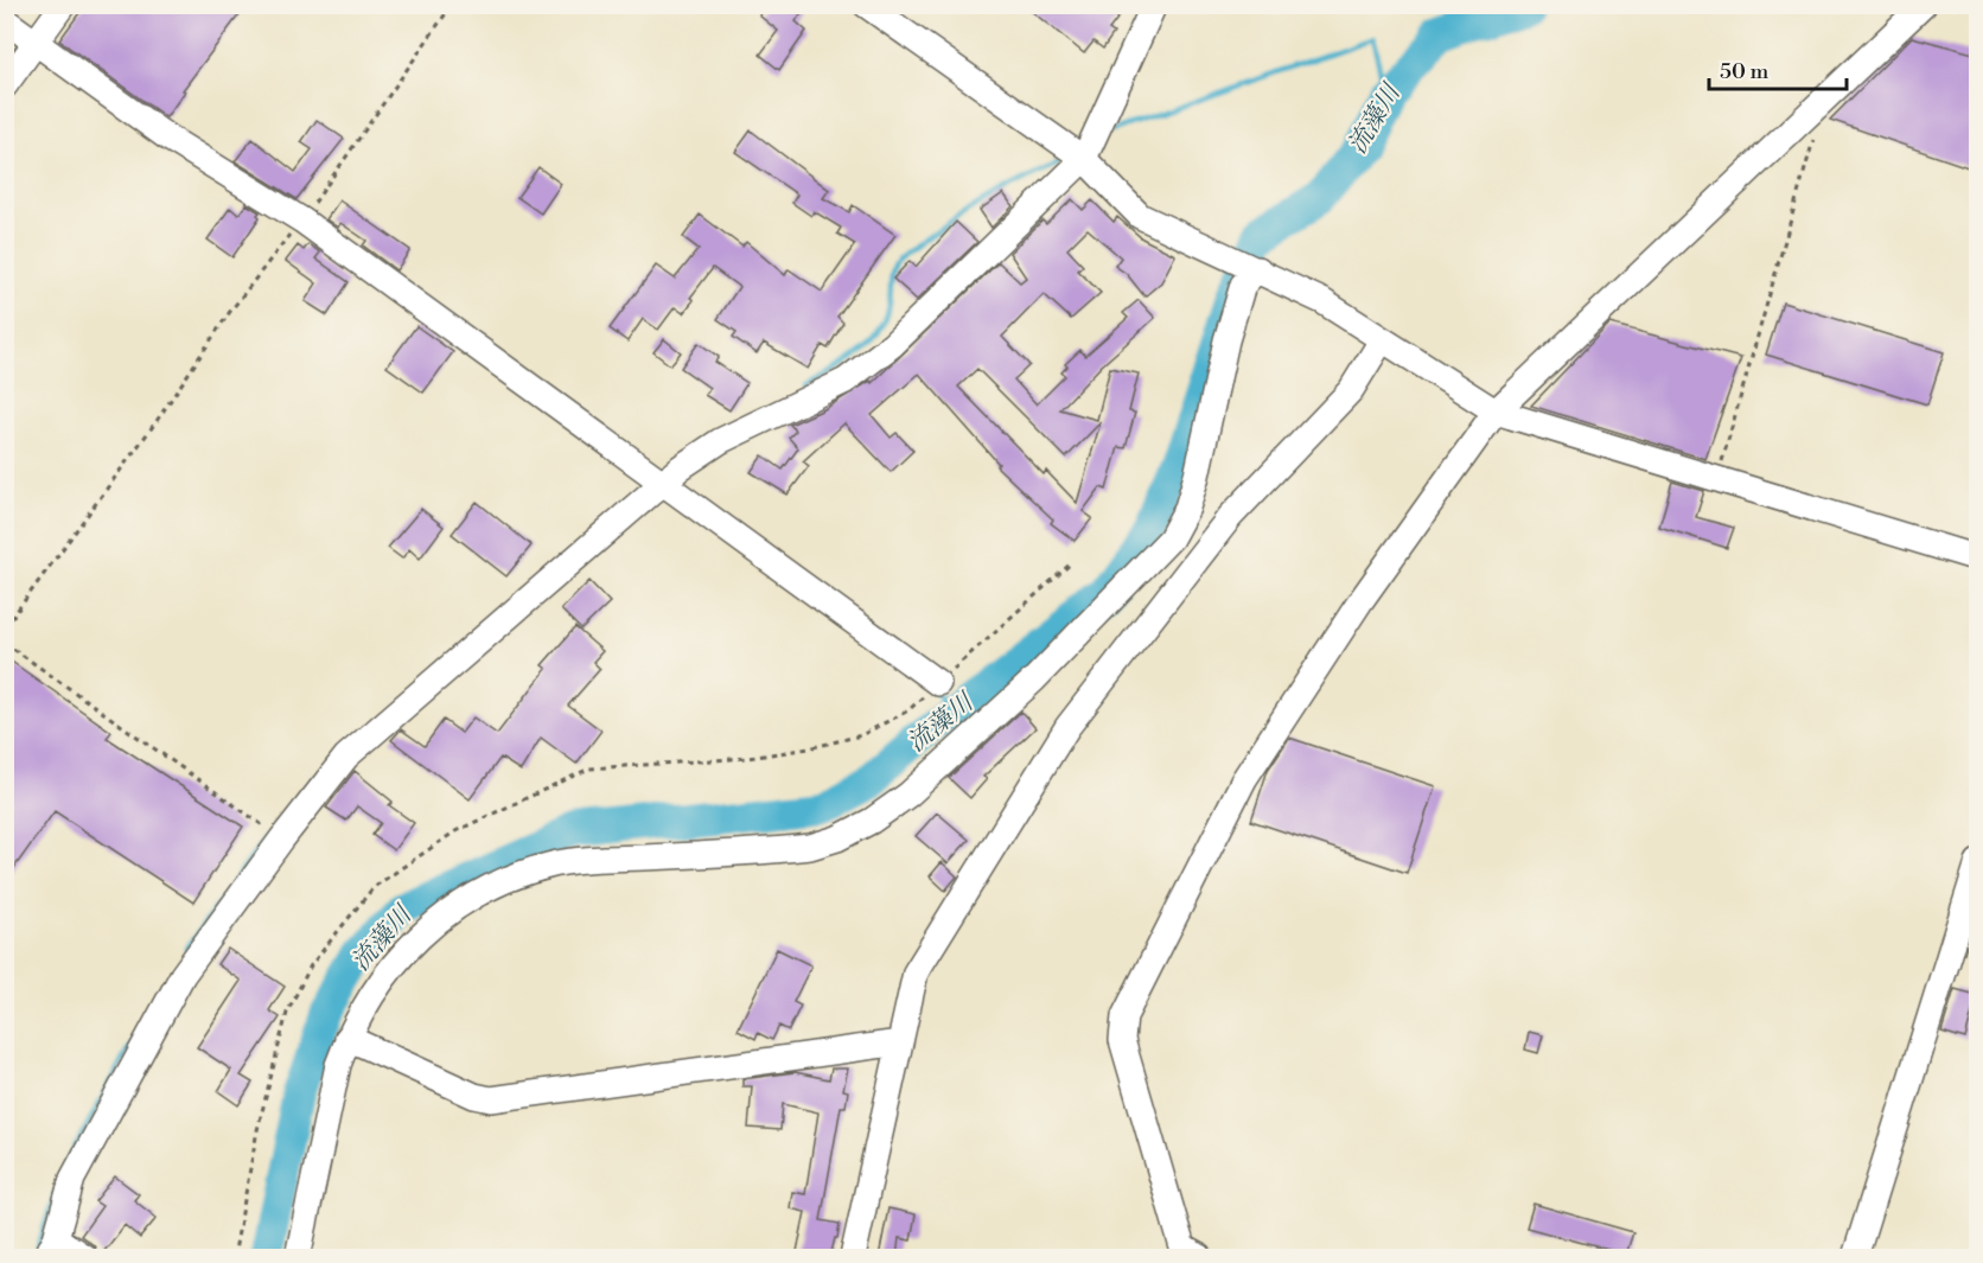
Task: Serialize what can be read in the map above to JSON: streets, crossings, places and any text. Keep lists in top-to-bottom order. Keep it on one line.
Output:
{"water":["流藻川"],"scale_bar":"50 m"}
